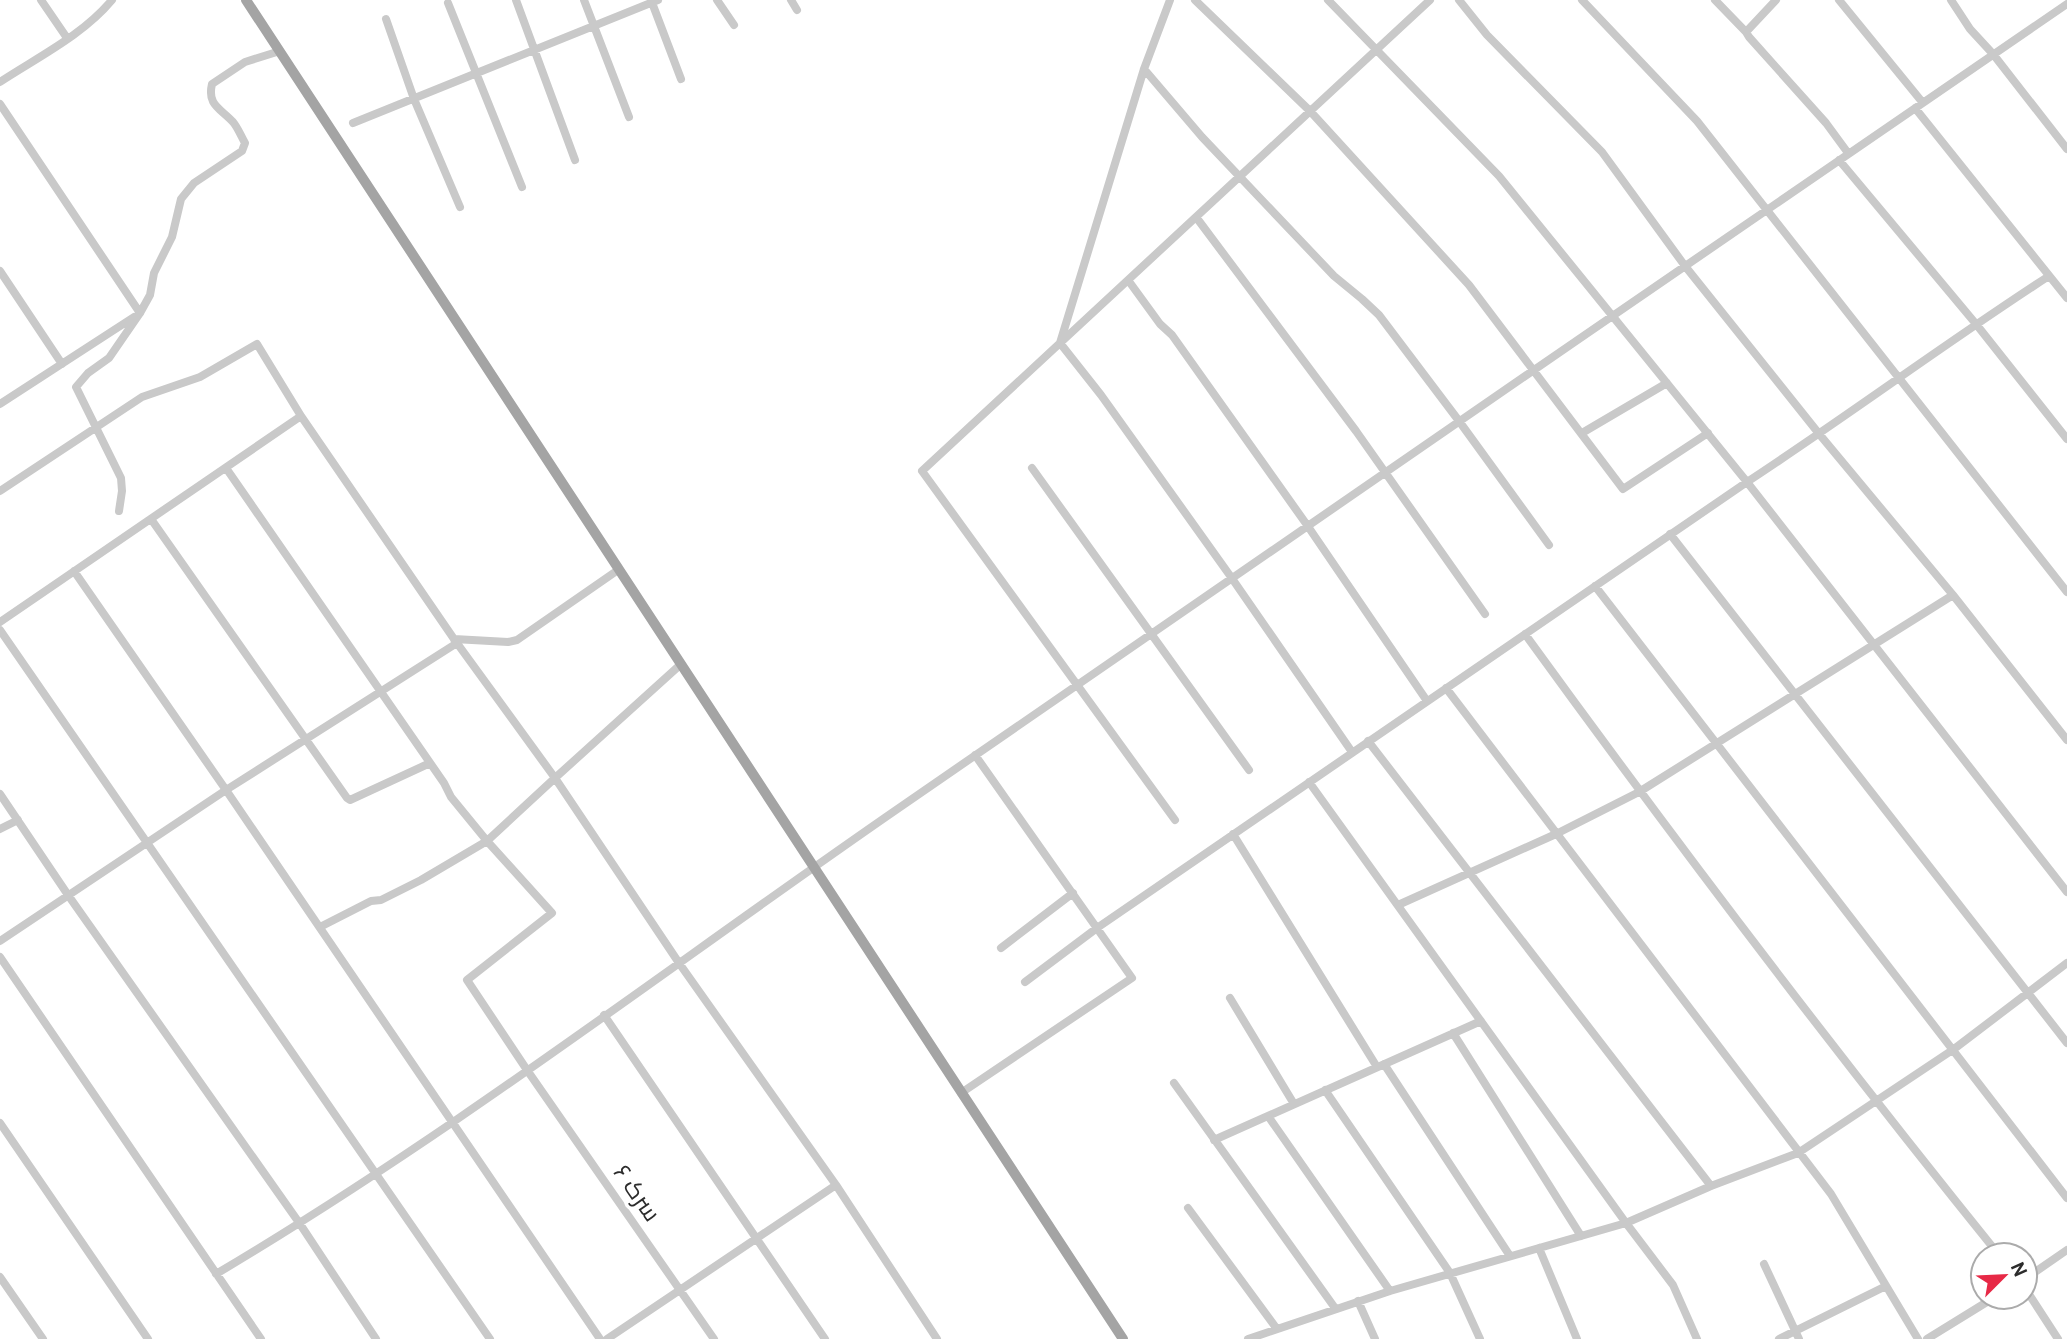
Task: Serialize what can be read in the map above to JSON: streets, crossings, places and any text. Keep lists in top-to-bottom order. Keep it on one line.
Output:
{"streets":{"street":["سرک ۶"]},"north":"top right"}
